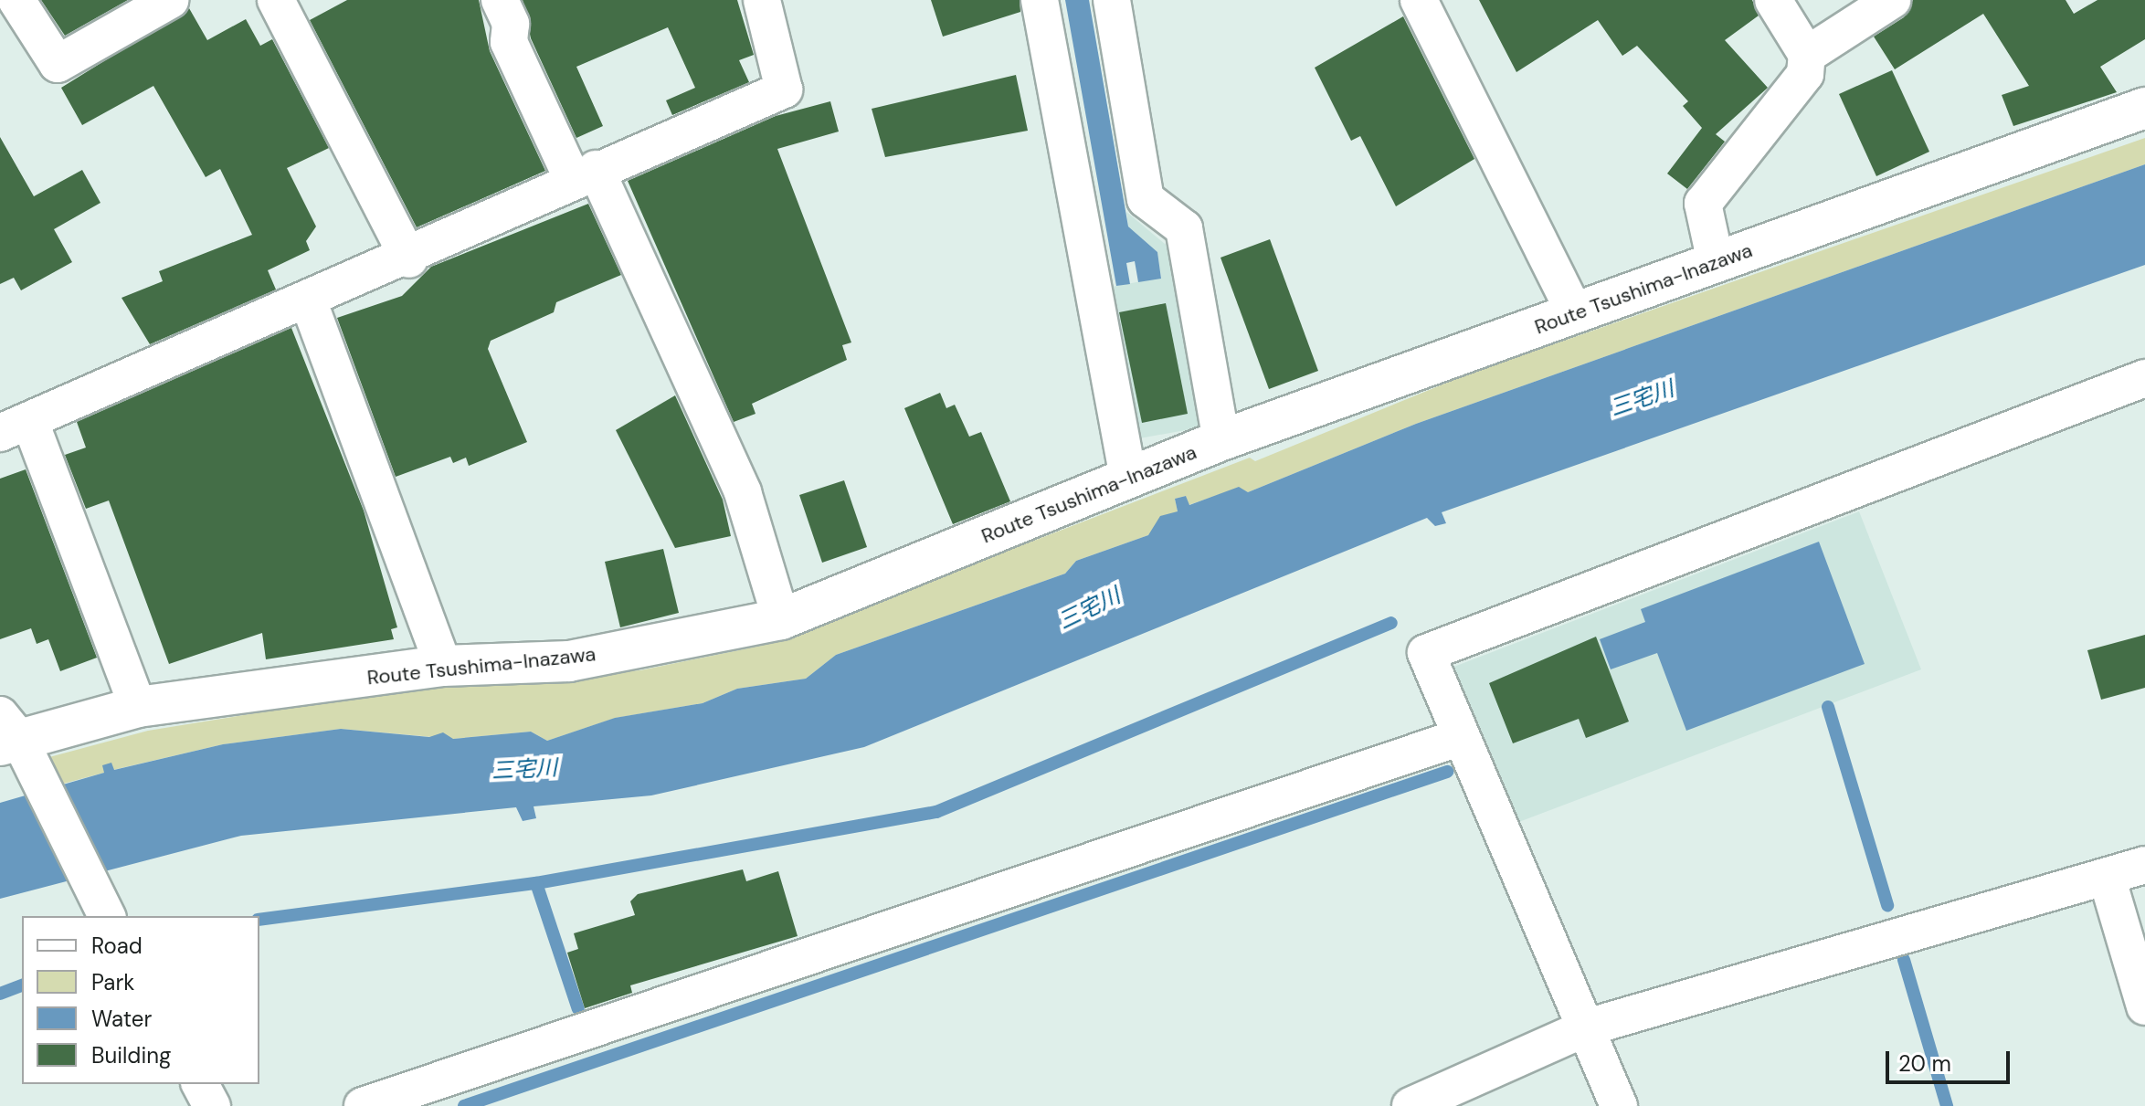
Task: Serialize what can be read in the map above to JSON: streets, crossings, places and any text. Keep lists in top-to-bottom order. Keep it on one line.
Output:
{"streets":{"main road":["Route Tsushima-Inazawa"]},"water":["三宅川"],"legend":["Road","Park","Water","Building"],"scale_bar":"20 m"}
